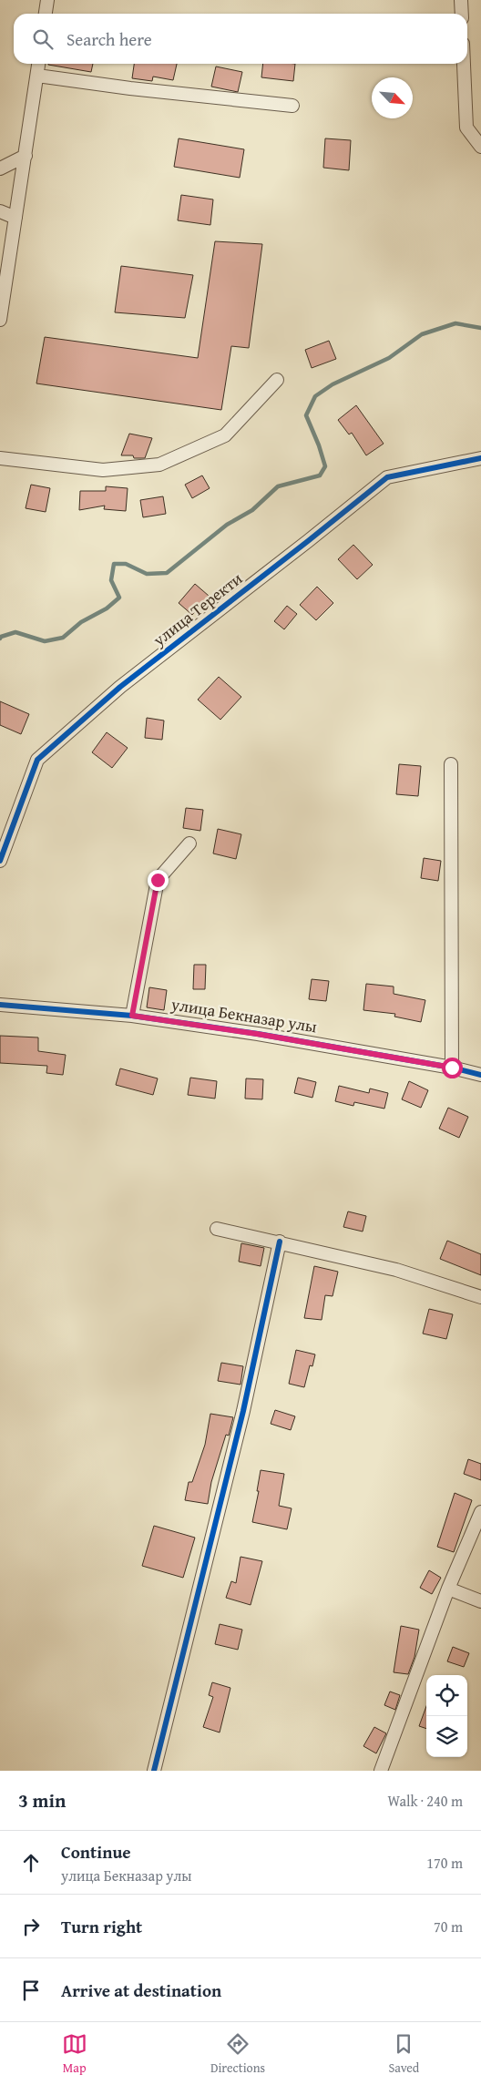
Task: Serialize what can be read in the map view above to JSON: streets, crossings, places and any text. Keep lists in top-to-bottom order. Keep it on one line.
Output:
{"streets":{"street":["улица Теректи","улица Бекназар улы"]},"north":"bottom right","page":{"search":"Search here","heading":["3 min","Walk · 240 m"],"list":[["Continue","улица Бекназар улы","170 m"],["Turn right","70 m"],"Arrive at destination"],"nav":["Map","Directions","Saved"]}}
